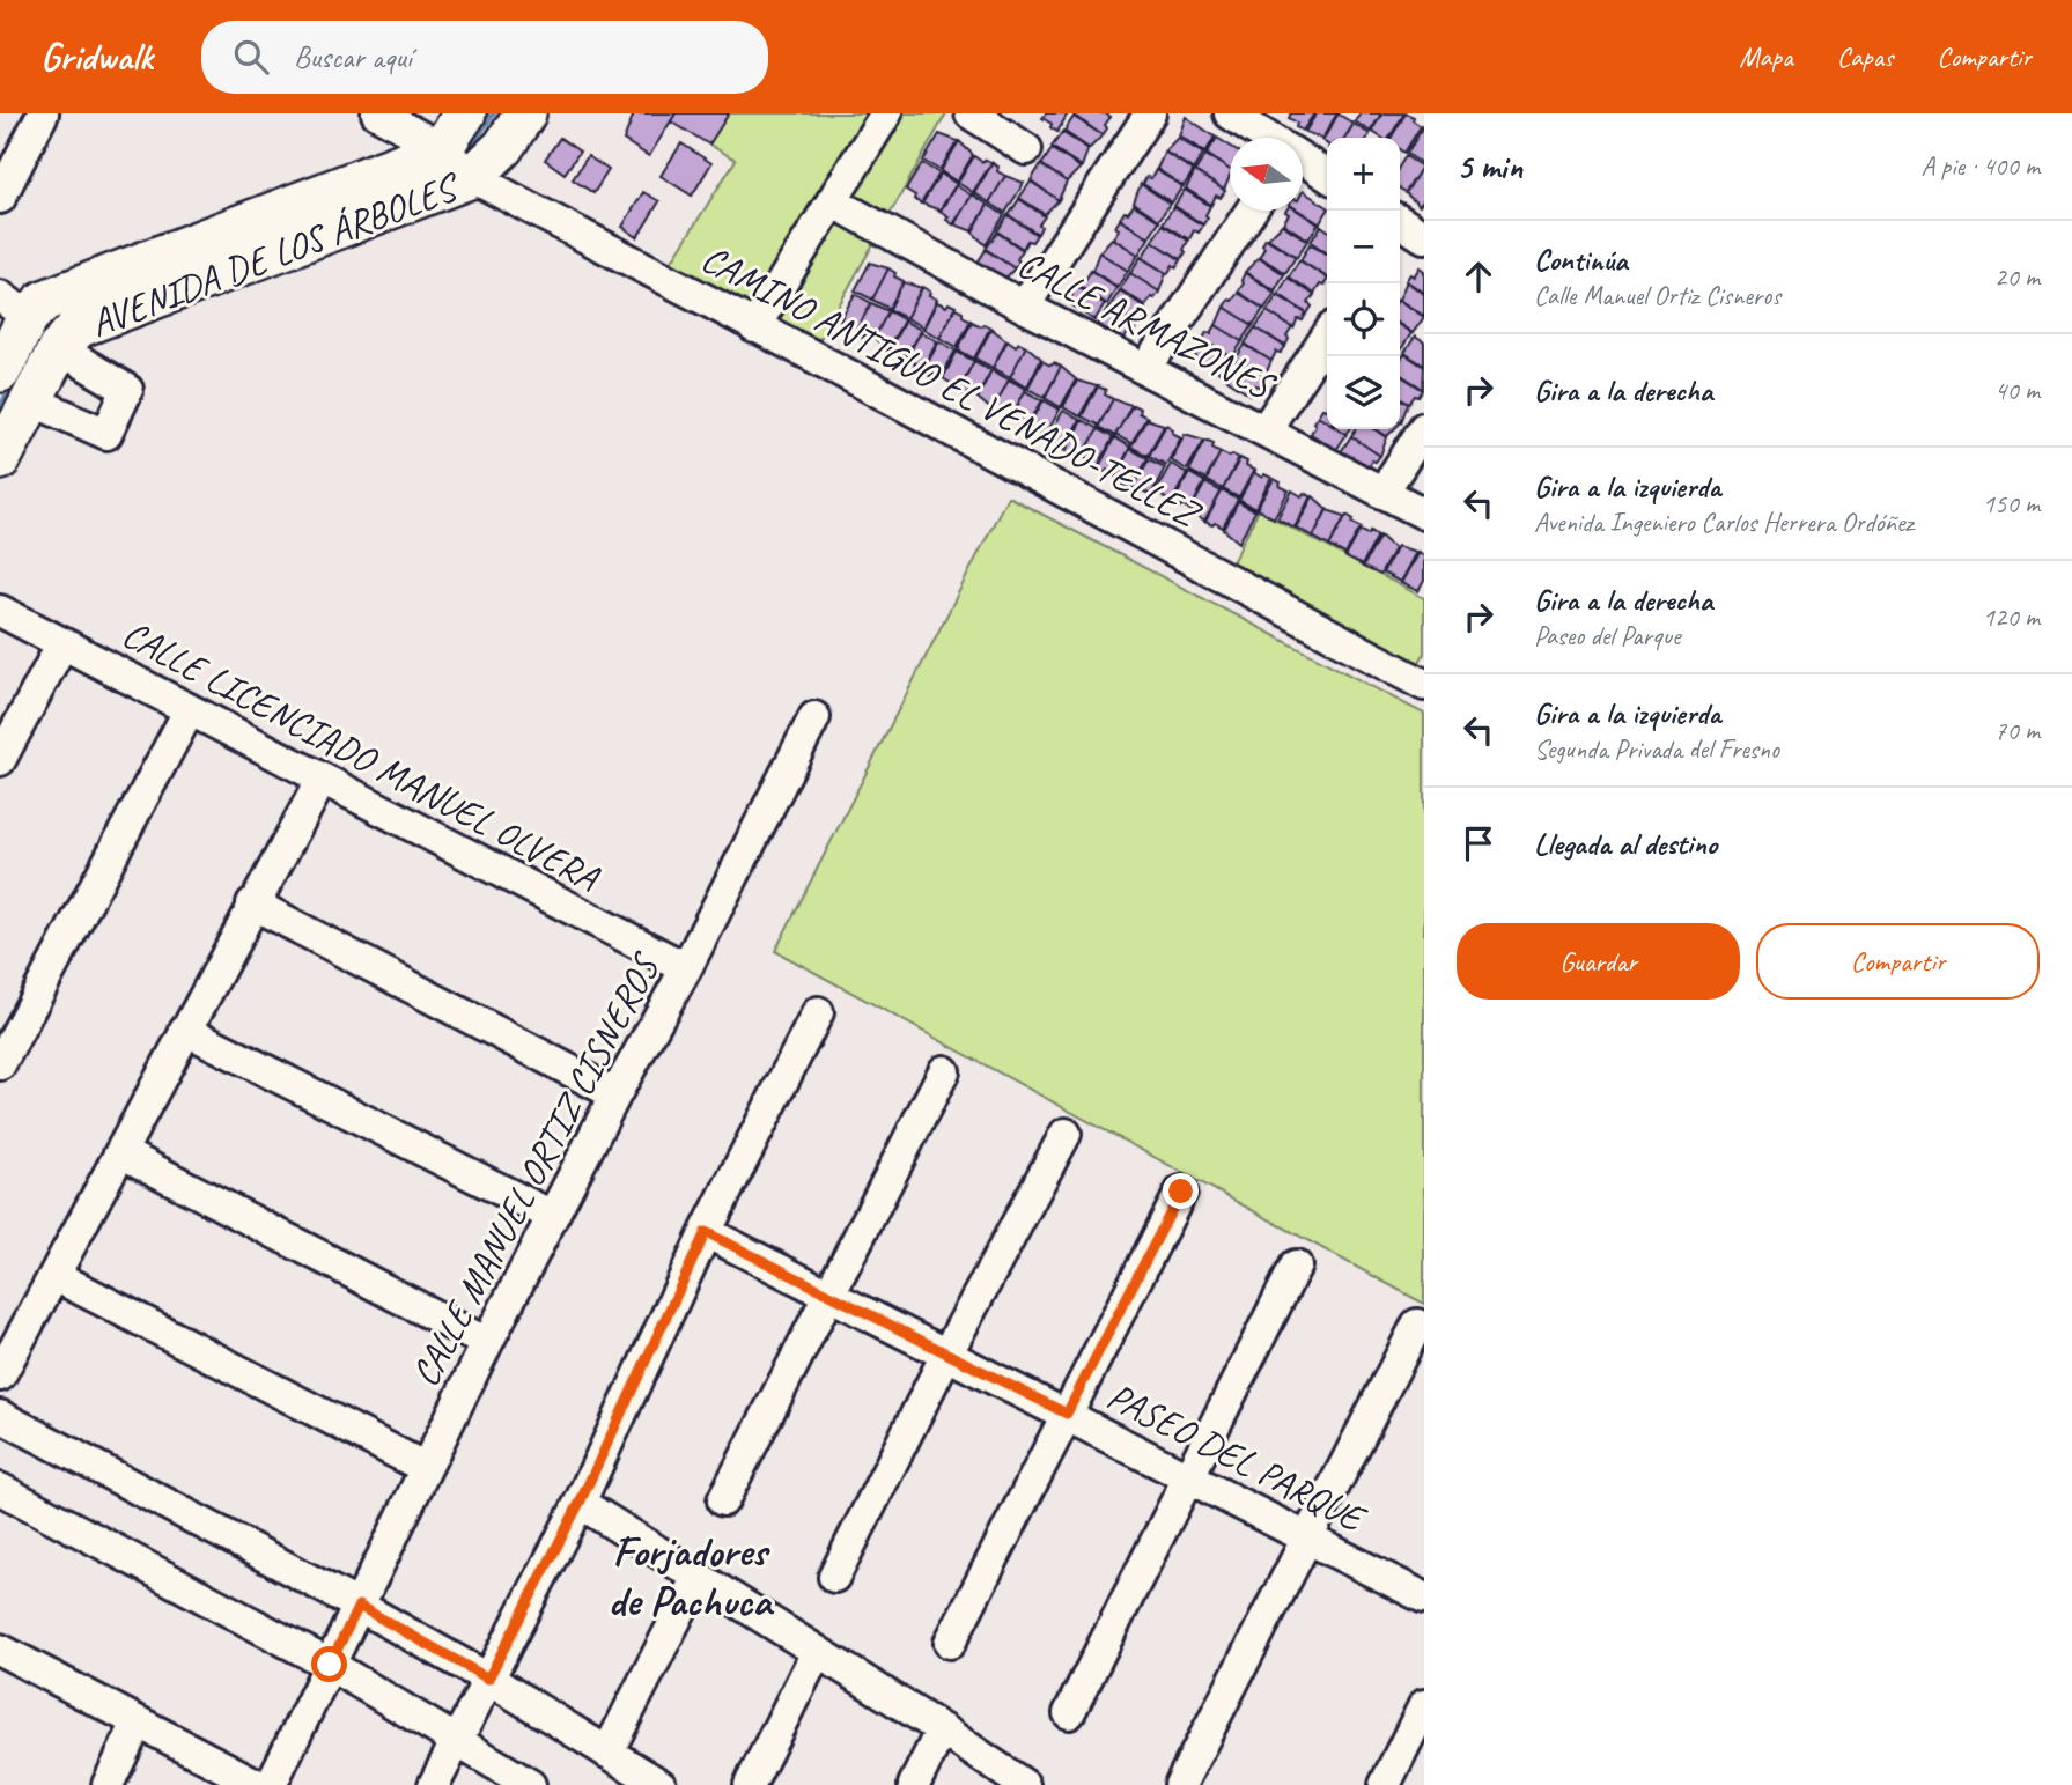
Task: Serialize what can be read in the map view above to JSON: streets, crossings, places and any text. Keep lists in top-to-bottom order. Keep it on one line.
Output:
{"streets":{"main road":["AVENIDA DE LOS ÁRBOLES"],"street":["CALLE ARMAZONES","CAMINO ANTIGUO EL VENADO-TELLEZ","CALLE LICENCIADO MANUEL OLVERA","CALLE MANUEL ORTIZ CISNEROS","PASEO DEL PARQUE"]},"crossings":[["AVENIDA DE LOS ÁRBOLES","CAMINO ANTIGUO EL VENADO-TELLEZ"],["CALLE LICENCIADO MANUEL OLVERA","CALLE MANUEL ORTIZ CISNEROS"]],"districts":["Forjadores de Pachuca"],"north":"left","page":{"header":"Gridwalk","search":"Buscar aquí","nav":["Mapa","Capas","Compartir"],"heading":["5 min","A pie · 400 m"],"map_buttons":["+","−"],"list":[["Continúa","Calle Manuel Ortiz Cisneros","20 m"],["Gira a la derecha","40 m"],["Gira a la izquierda","Avenida Ingeniero Carlos Herrera Ordóñez","150 m"],["Gira a la derecha","Paseo del Parque","120 m"],["Gira a la izquierda","Segunda Privada del Fresno","70 m"],"Llegada al destino"],"buttons":["Guardar","Compartir"]}}
